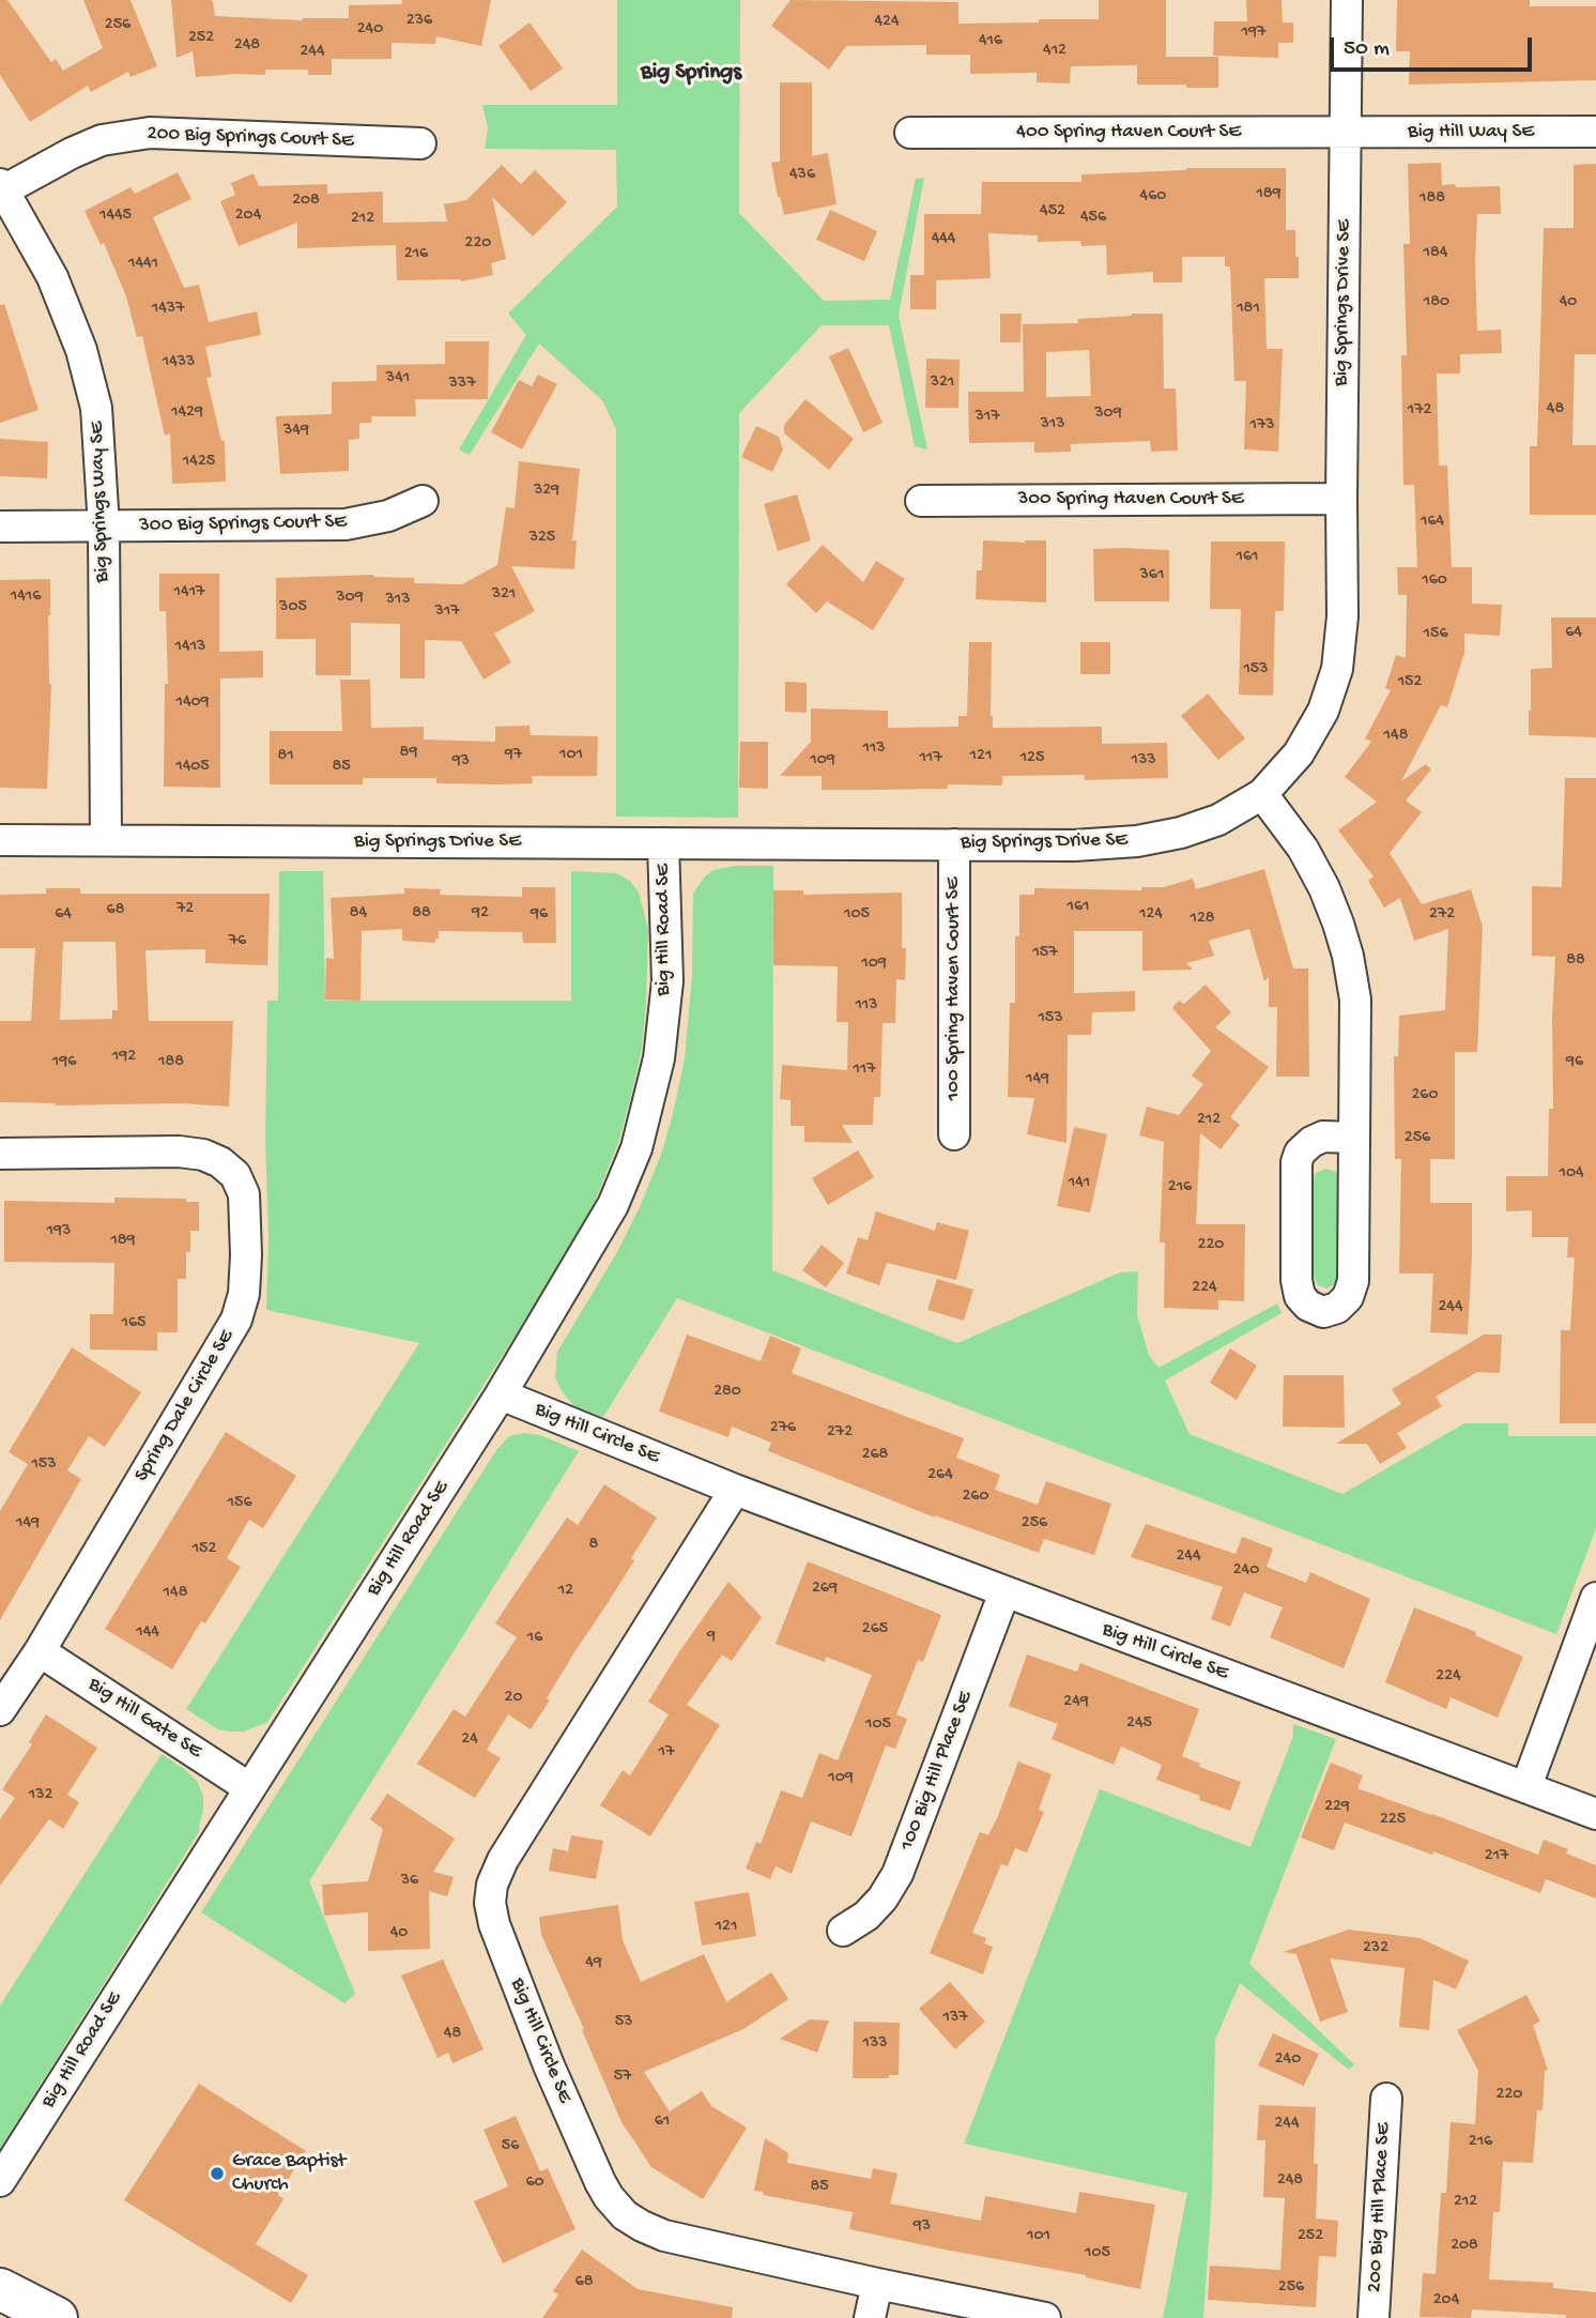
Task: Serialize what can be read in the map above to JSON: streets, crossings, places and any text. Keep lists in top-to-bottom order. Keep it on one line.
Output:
{"streets":{"street":["400 Spring Haven Court SE","Big Hill Way SE","200 Big Springs Court SE","Big Springs Drive SE","300 Spring Haven Court SE","Big Springs Way SE","300 Big Springs Court SE","Big Hill Road SE","100 Spring Haven Court SE","Spring Dale Circle SE","Big Hill Circle SE","Big Hill Gate SE","100 Big Hill Place SE","200 Big Hill Place SE"]},"crossings":[["400 Spring Haven Court SE","Big Hill Way SE"],["400 Spring Haven Court SE","Big Springs Drive SE"],["Big Hill Way SE","Big Springs Drive SE"],["200 Big Springs Court SE","Big Springs Way SE"],["Big Springs Drive SE","300 Spring Haven Court SE"],["Big Springs Drive SE","Big Springs Way SE"],["Big Springs Drive SE","Big Hill Road SE"],["Big Springs Drive SE","100 Spring Haven Court SE"],["Big Springs Way SE","300 Big Springs Court SE"],["Big Hill Road SE","Big Hill Circle SE"],["Big Hill Road SE","Big Hill Gate SE"],["Spring Dale Circle SE","Big Hill Gate SE"],["Big Hill Circle SE","100 Big Hill Place SE"]],"districts":["Big Springs"],"places":["Grace Baptist Church"],"house_numbers":["236","424","256","240","197","252","416","248","412","244","436","189","460","188","208","452","1445","204","456","212","444","220","184","216","1441","180","40","1437","181","1433","341","321","337","48","172","1429","309","317","313","173","349","1425","329","164","325","161","361","160","1417","321","1416","309","313","305","317","64","156","1413","153","152","1409","148","113","89","97","101","81","121","117","125","109","133","93","1405","85","161","72","68","84","88","92","64","96","105","124","272","128","76","157","88","109","113","153","192","196","188","96","117","149","260","212","256","104","141","216","193","189","220","224","244","165","280","276","272","268","153","264","260","156","149","256","8","152","244","240","269","12","148","265","144","9","16","224","20","249","245","105","24","17","109","132","229","225","217","36","121","40","232","49","137","53","48","133","240","57","220","61","244","216","56","248","60","85","212","93","101","252","208","105","68","256","204"],"scale_bar":"50 m"}
